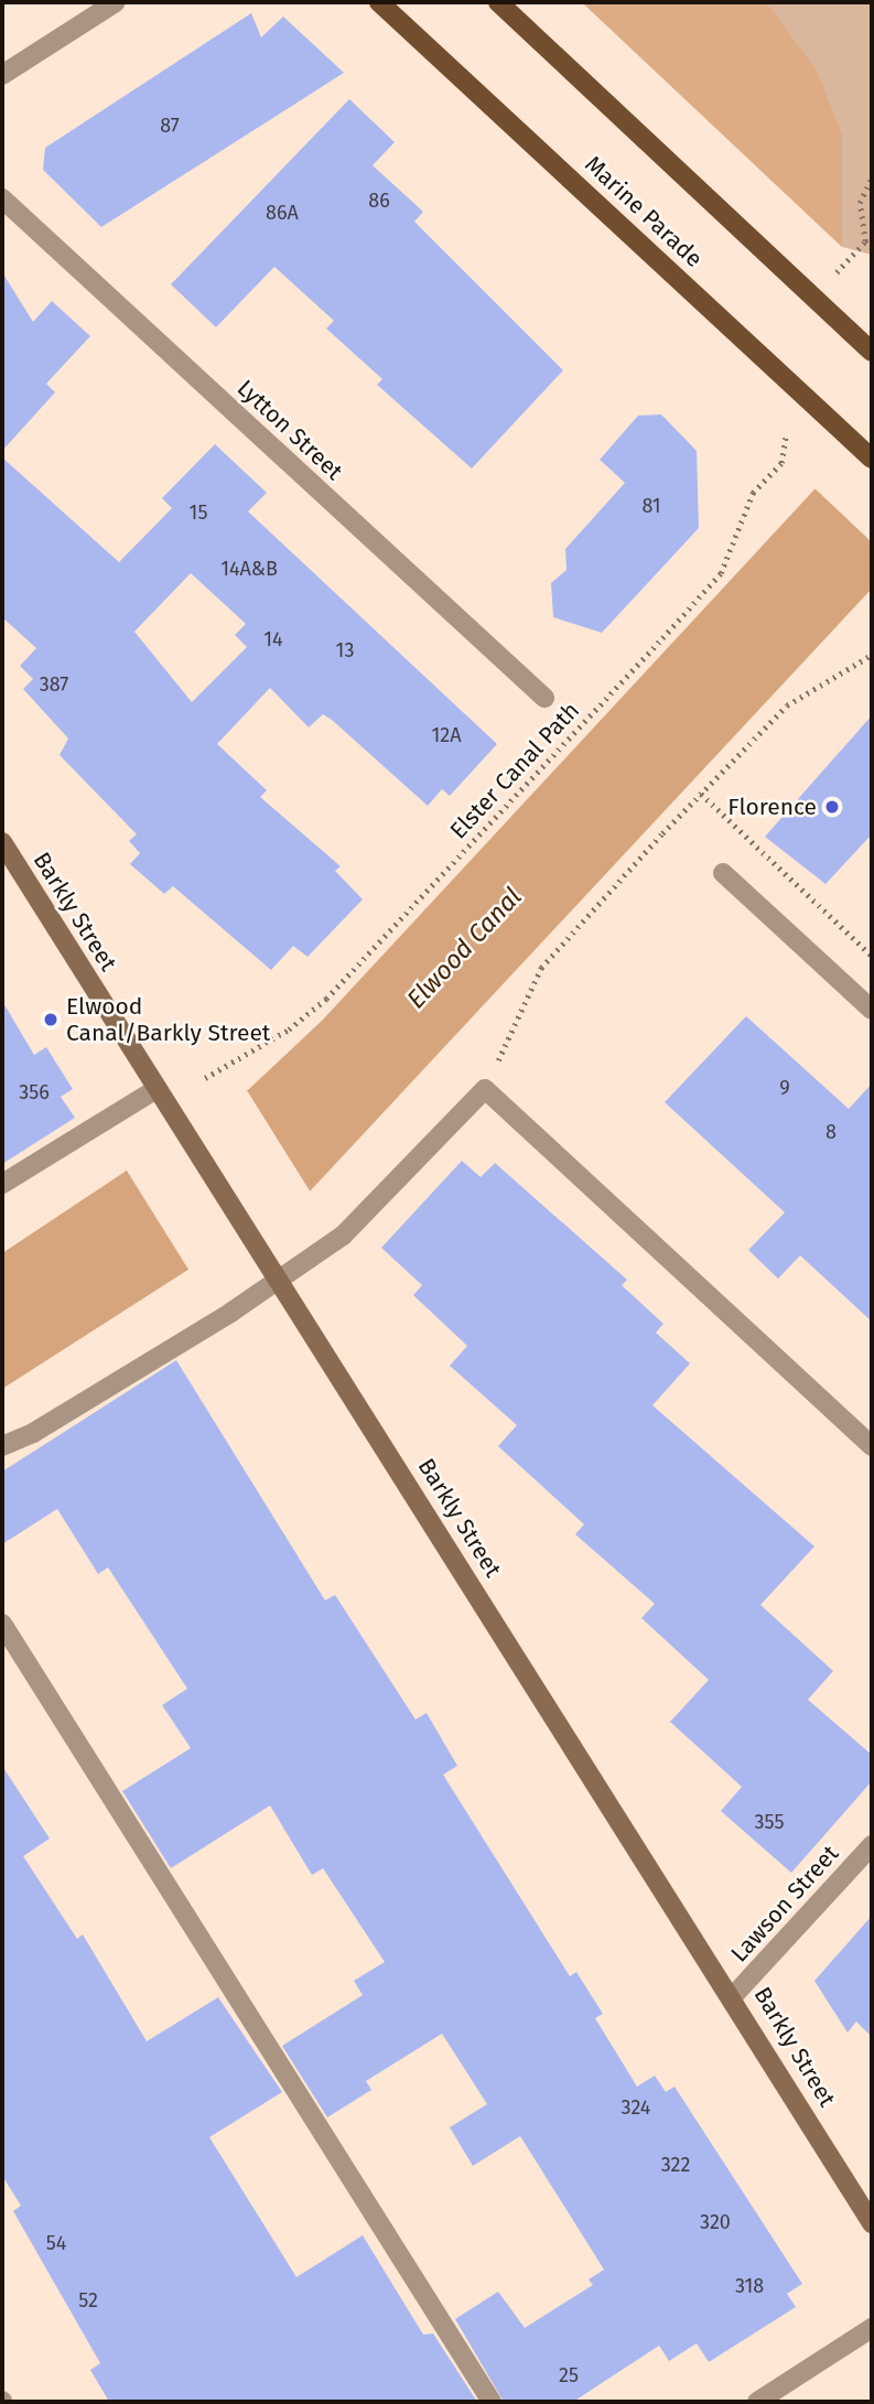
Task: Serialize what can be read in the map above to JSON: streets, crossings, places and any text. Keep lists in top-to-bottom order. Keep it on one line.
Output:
{"streets":{"main road":["Marine Parade","Barkly Street"],"street":["Lytton Street","Lawson Street"],"path":["Elster Canal Path"]},"crossings":[["Barkly Street","Lawson Street"]],"water":["Elwood Canal"],"places":["Florence","Elwood Canal/Barkly Street"],"house_numbers":["87","86","86A","81","15","14A&B","14","13","387","12A","9","356","8","355","324","322","320","54","318","52","25"]}
